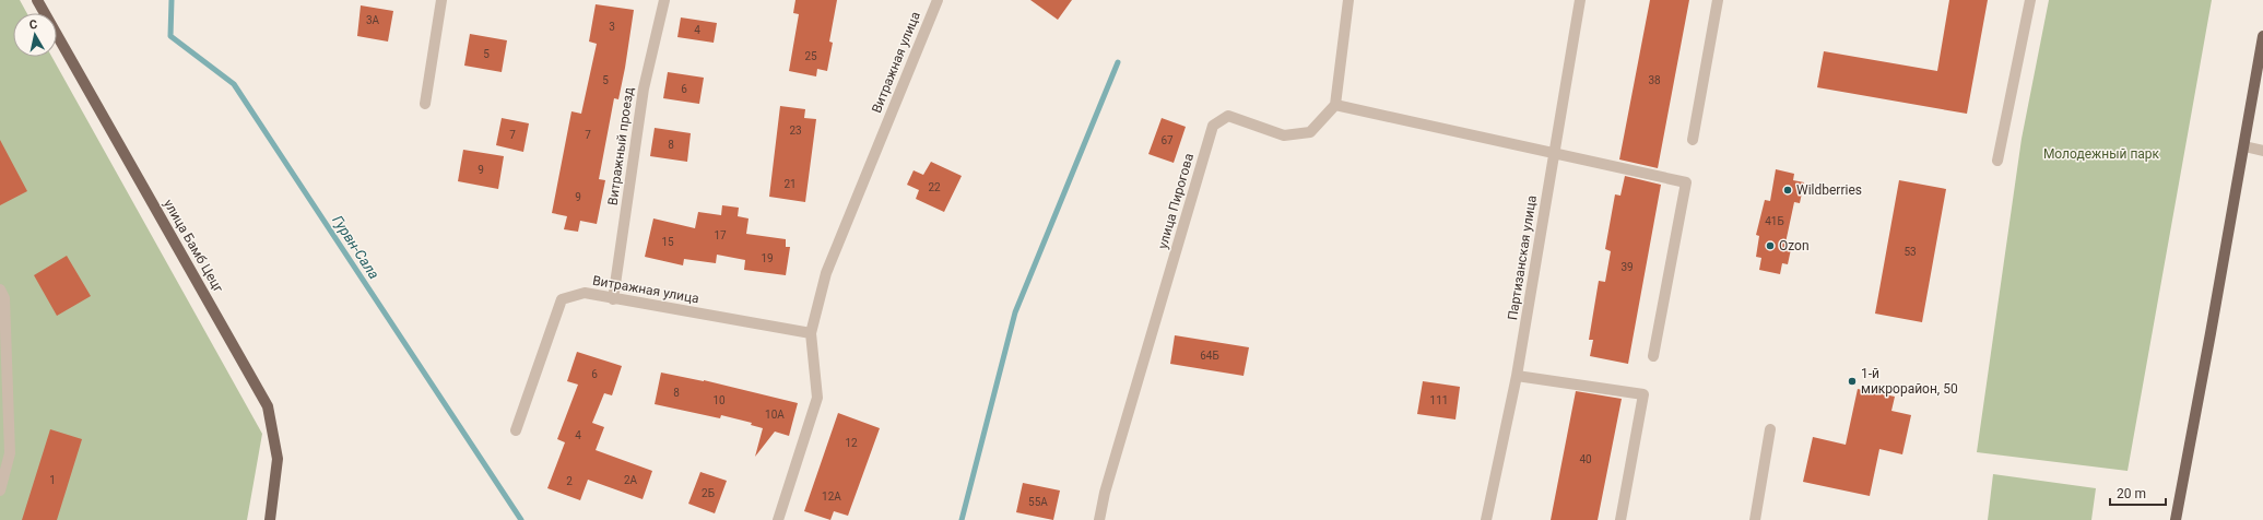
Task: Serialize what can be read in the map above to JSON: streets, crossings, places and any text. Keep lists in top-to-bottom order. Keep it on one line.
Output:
{"streets":{"main road":["улица Бамб Цецг"],"street":["Витражная улица","Витражный проезд","улица Пирогова","Партизанская улица"]},"crossings":[["Витражная улица","Витражный проезд"]],"water":["Гурвн-Сала"],"parks":["Молодежный парк"],"places":["Wildberries","Ozon","1-й микрорайон, 50"],"house_numbers":["3А","3","4","5","25","5","38","6","23","7","7","67","8","9","21","22","9","41Б","17","15","53","19","39","64Б","6","8","10","111","10А","4","12","40","1","2А","2","2Б","12А","55А"],"scale_bar":"20 m","north":"top"}
